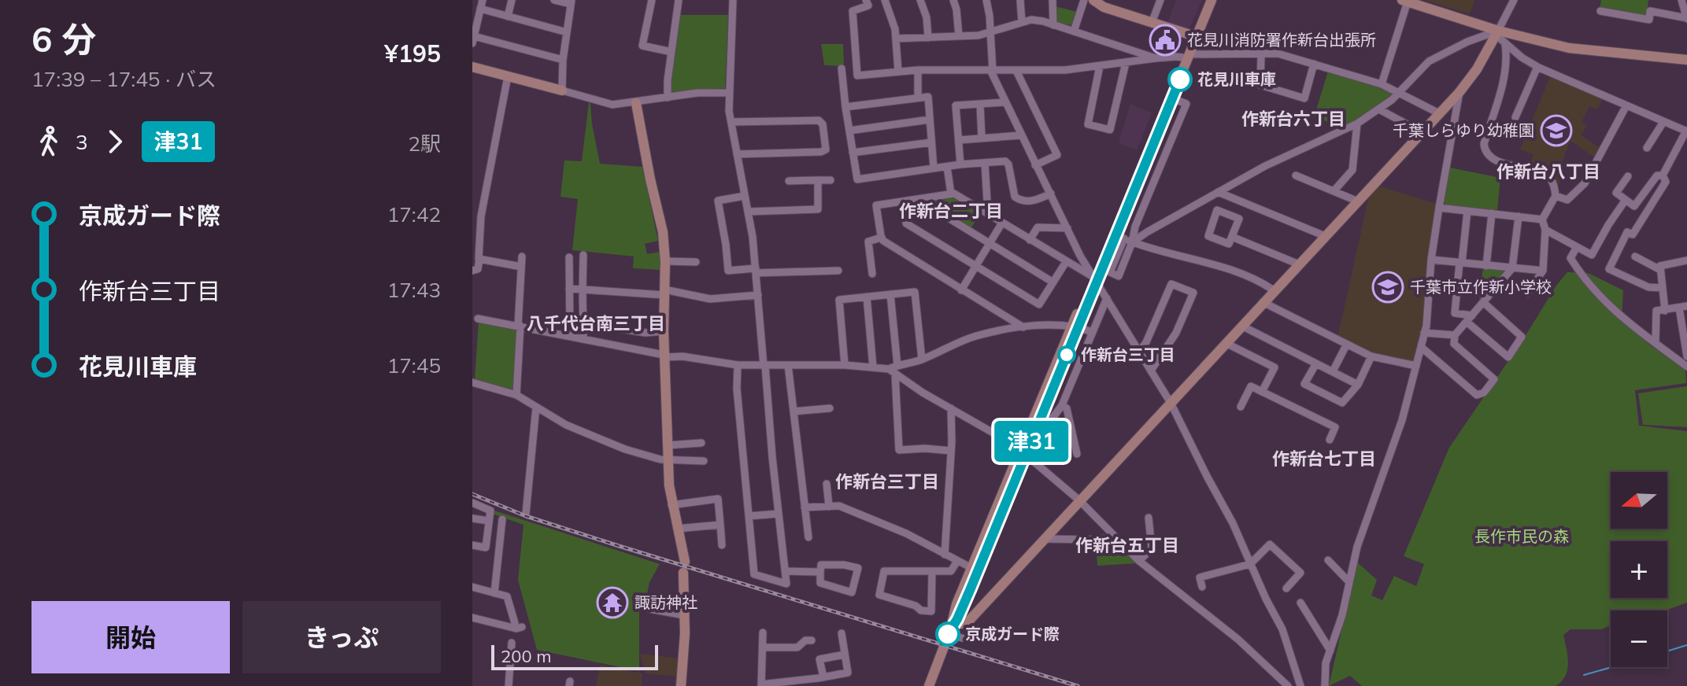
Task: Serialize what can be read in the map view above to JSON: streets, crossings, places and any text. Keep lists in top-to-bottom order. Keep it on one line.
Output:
{"districts":["作新台六丁目","作新台八丁目","作新台二丁目","八千代台南三丁目","作新台七丁目","作新台三丁目","作新台五丁目"],"parks":["長作市民の森"],"places":{"public building":["花見川消防署作新台出張所"],"other":["花見川車庫","作新台三丁目","京成ガード際"],"school or university":["千葉しらゆり幼稚園","千葉市立作新小学校"],"temple":["諏訪神社"]},"lines":["bus line 津31"],"scale_bar":"200 m","north":"left","page":{"heading":["6 分","17:39 – 17:45 · バス","¥195"],"on_map":"津31","legs":["3","津31","2駅"],"list":[{"name":"京成ガード際","value":"17:42"},{"name":"作新台三丁目","value":"17:43"},{"name":"花見川車庫","value":"17:45"}],"map_buttons":["+","−"],"buttons":["開始","きっぷ"],"scale":"200 m"}}
